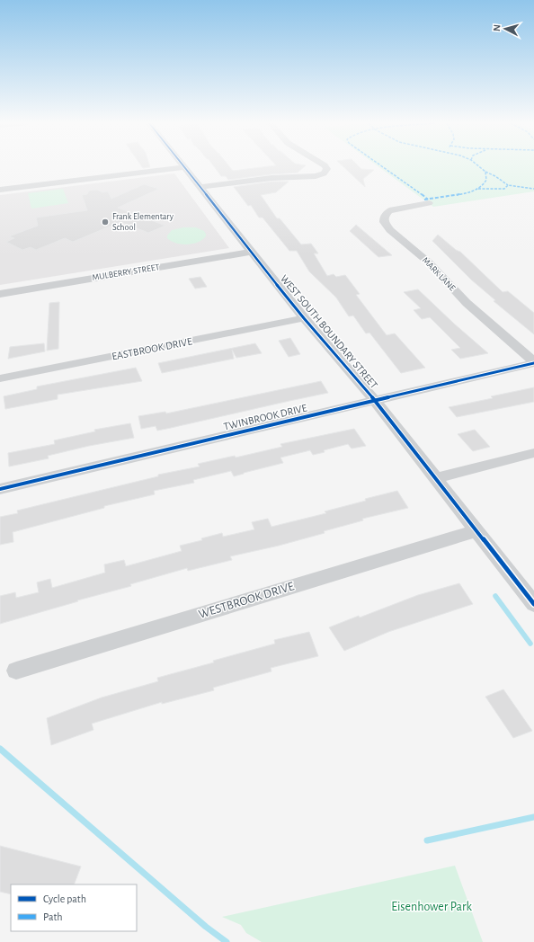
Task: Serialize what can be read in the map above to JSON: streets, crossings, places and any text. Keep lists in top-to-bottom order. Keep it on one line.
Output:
{"streets":{"street":["MULBERRY STREET","MARK LANE","WEST SOUTH BOUNDARY STREET","EASTBROOK DRIVE","TWINBROOK DRIVE","WESTBROOK DRIVE"]},"crossings":[["MULBERRY STREET","WEST SOUTH BOUNDARY STREET"],["MARK LANE","TWINBROOK DRIVE"],["WEST SOUTH BOUNDARY STREET","EASTBROOK DRIVE"],["WEST SOUTH BOUNDARY STREET","TWINBROOK DRIVE"],["WEST SOUTH BOUNDARY STREET","WESTBROOK DRIVE"]],"parks":["Eisenhower Park"],"places":["Frank Elementary School"],"legend":["Cycle path","Path"],"north":"left"}
